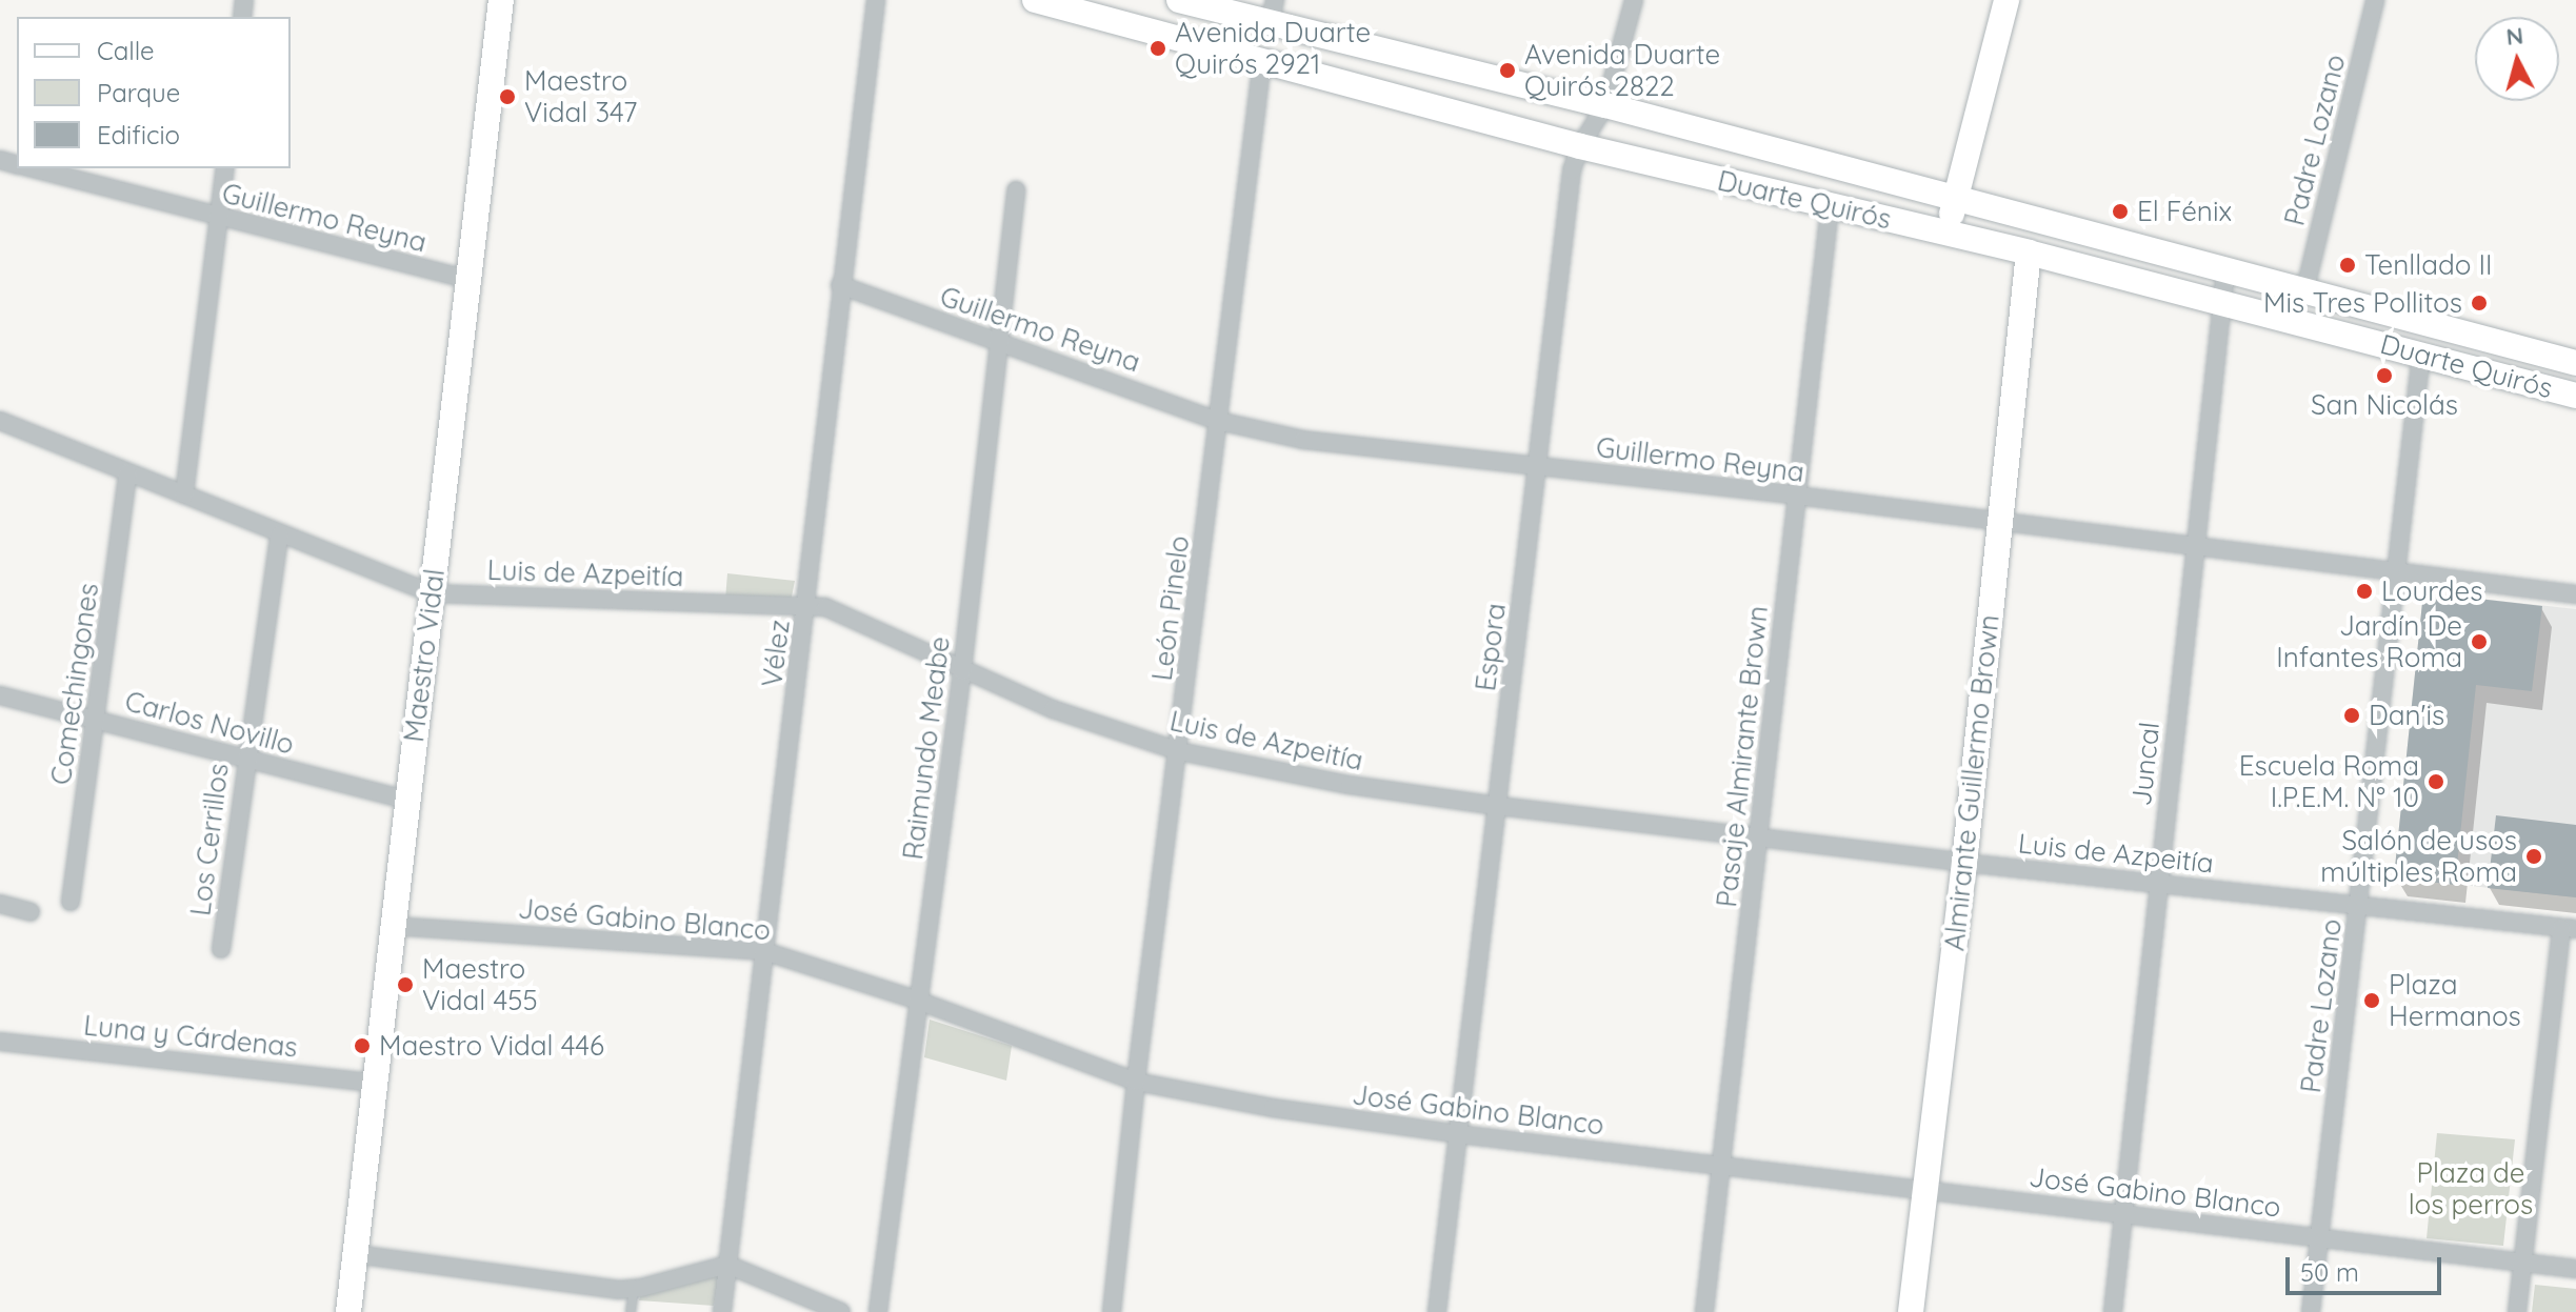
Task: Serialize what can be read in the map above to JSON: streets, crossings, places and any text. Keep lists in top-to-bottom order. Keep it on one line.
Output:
{"streets":{"main road":["Duarte Quirós","Maestro Vidal","Almirante Guillermo Brown"],"street":["Padre Lozano","Guillermo Reyna","Luis de Azpeitía","León Pinelo","Espora","Vélez","Comechingones","Carlos Novillo","Raimundo Meabe","Pasaje Almirante Brown","Juncal","Los Cerrillos","José Gabino Blanco","Luna y Cárdenas"]},"crossings":[["Padre Lozano","Duarte Quirós"],["Padre Lozano","Guillermo Reyna"],["Padre Lozano","Luis de Azpeitía"],["Padre Lozano","José Gabino Blanco"],["Duarte Quirós","León Pinelo"],["Duarte Quirós","Espora"],["Duarte Quirós","Pasaje Almirante Brown"],["Duarte Quirós","Juncal"],["Duarte Quirós","Almirante Guillermo Brown"],["Guillermo Reyna","León Pinelo"],["Guillermo Reyna","Espora"],["Guillermo Reyna","Vélez"],["Guillermo Reyna","Maestro Vidal"],["Guillermo Reyna","Raimundo Meabe"],["Guillermo Reyna","Pasaje Almirante Brown"],["Guillermo Reyna","Juncal"],["Guillermo Reyna","Almirante Guillermo Brown"],["Luis de Azpeitía","León Pinelo"],["Luis de Azpeitía","Espora"],["Luis de Azpeitía","Vélez"],["Luis de Azpeitía","Maestro Vidal"],["Luis de Azpeitía","Comechingones"],["Luis de Azpeitía","Raimundo Meabe"],["Luis de Azpeitía","Pasaje Almirante Brown"],["Luis de Azpeitía","Juncal"],["Luis de Azpeitía","Almirante Guillermo Brown"],["Luis de Azpeitía","Los Cerrillos"],["León Pinelo","José Gabino Blanco"],["Espora","José Gabino Blanco"],["Vélez","José Gabino Blanco"],["Maestro Vidal","Carlos Novillo"],["Maestro Vidal","José Gabino Blanco"],["Maestro Vidal","Luna y Cárdenas"],["Comechingones","Carlos Novillo"],["Carlos Novillo","Los Cerrillos"],["Raimundo Meabe","José Gabino Blanco"],["Pasaje Almirante Brown","José Gabino Blanco"],["Juncal","José Gabino Blanco"],["Almirante Guillermo Brown","José Gabino Blanco"]],"parks":["Plaza de los perros"],"places":["Avenida Duarte Quirós 2921","Avenida Duarte Quirós 2822","Maestro Vidal 347","El Fénix","Tenllado II","Mis Tres Pollitos","San Nicolás","Lourdes","Jardín De Infantes Roma","Dan'is","Escuela Roma I.P.E.M. N° 10","Salón de usos múltiples Roma","Maestro Vidal 455","Plaza Hermanos","Maestro Vidal 446"],"legend":["Calle","Parque","Edificio"],"scale_bar":"50 m","north":"top"}
